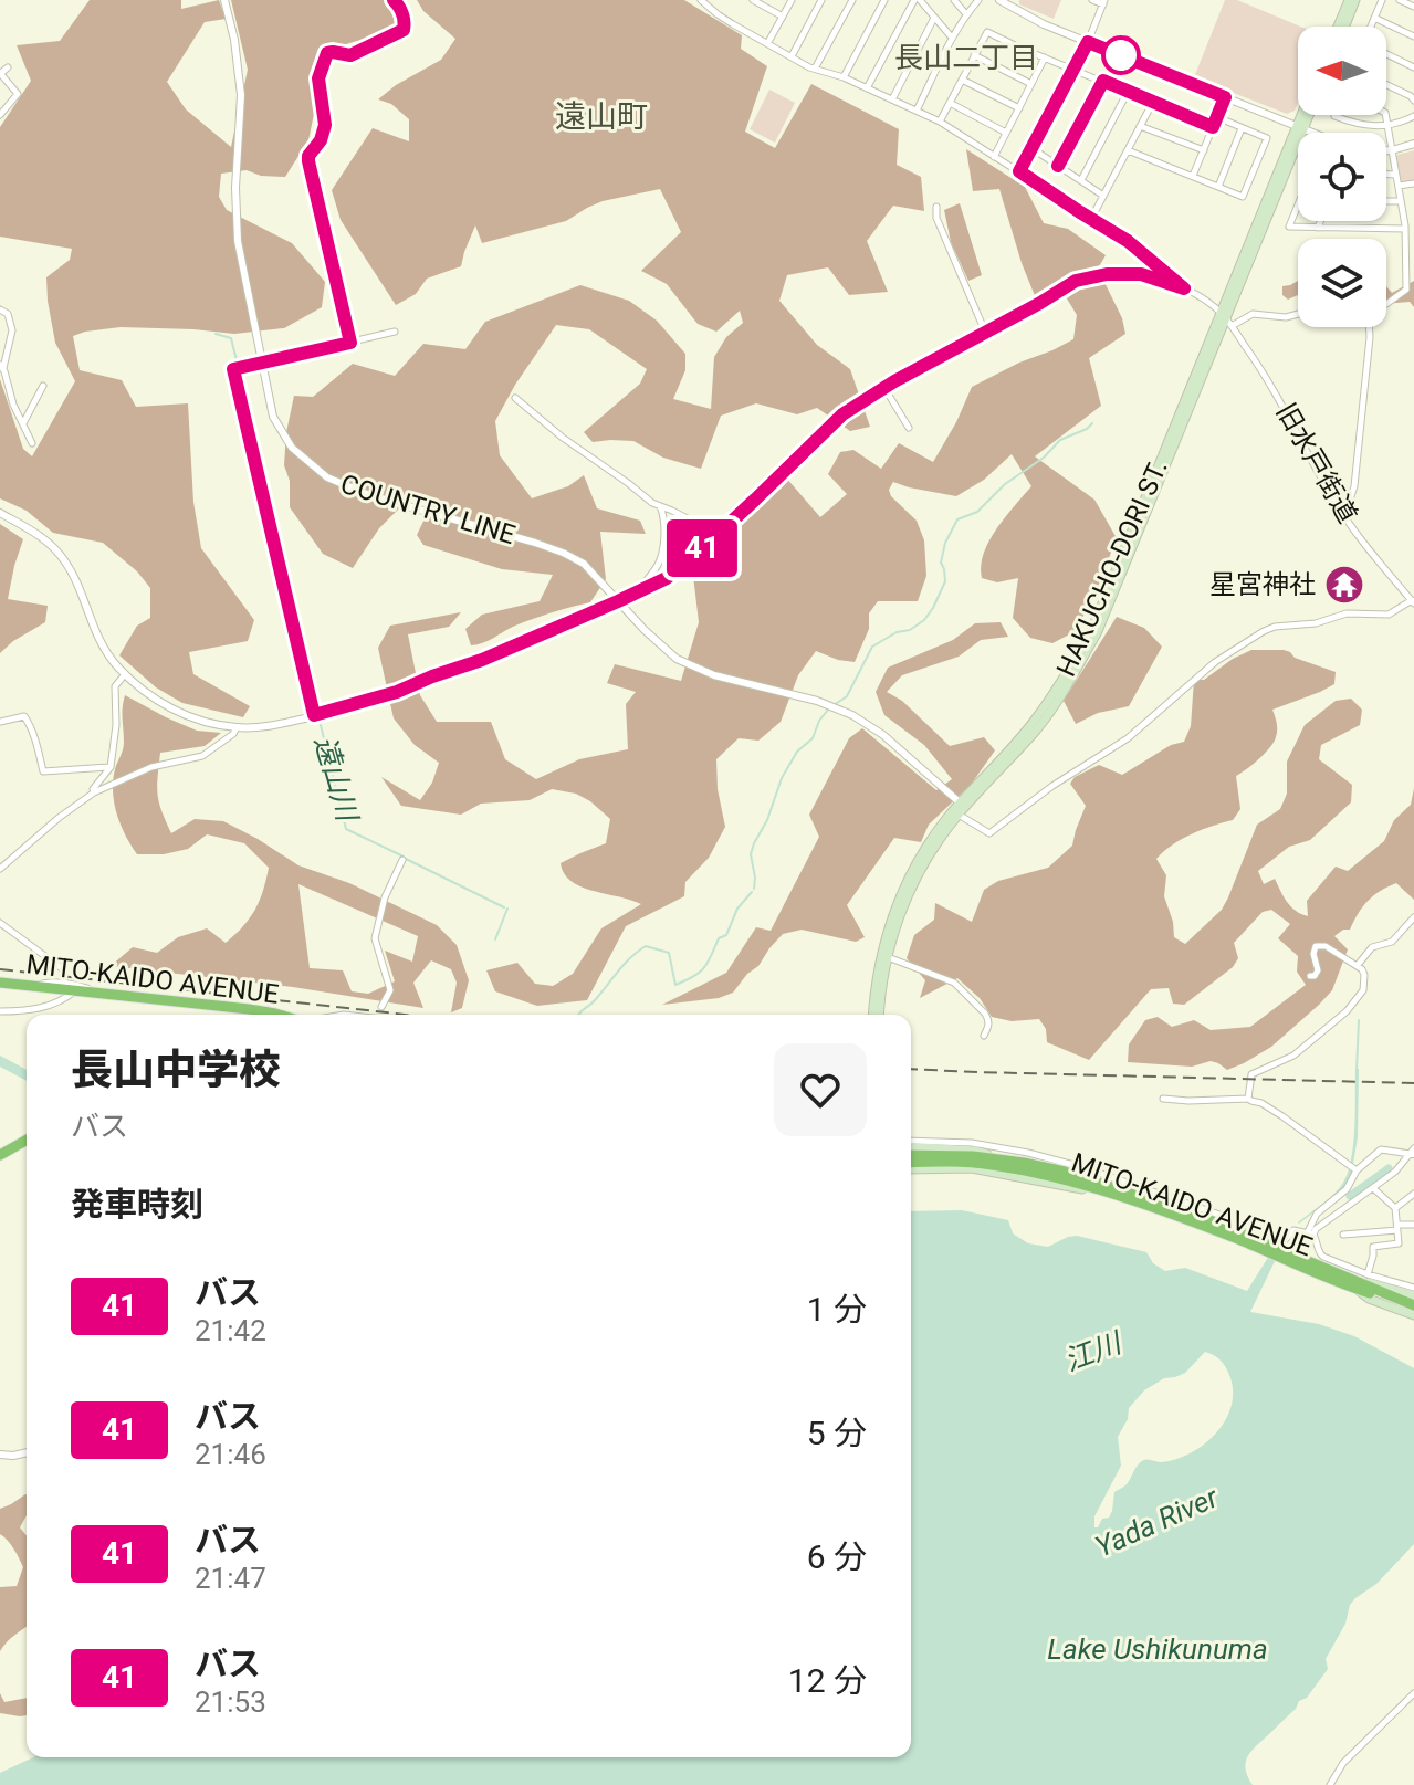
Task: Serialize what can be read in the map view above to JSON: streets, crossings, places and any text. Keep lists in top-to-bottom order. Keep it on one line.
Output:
{"streets":{"highway":["MITO-KAIDO AVENUE"],"main road":["HAKUCHO-DORI ST."],"street":["旧水戸街道","COUNTRY LINE"]},"crossings":[["旧水戸街道","HAKUCHO-DORI ST."],["COUNTRY LINE","HAKUCHO-DORI ST."]],"districts":["長山二丁目","遠山町"],"water":["遠山川","江川","Yada River","Lake Ushikunuma"],"places":{"temple":["星宮神社"]},"lines":["bus line 41"],"north":"left","page":{"on_map":"41","heading":[["長山中学校","バス"],"発車時刻"],"list":[{"mark":"41","name":"バス","note":"21:42","value":"1 分"},{"mark":"41","name":"バス","note":"21:46","value":"5 分"},{"mark":"41","name":"バス","note":"21:47","value":"6 分"},{"mark":"41","name":"バス","note":"21:53","value":"12 分"}]}}
